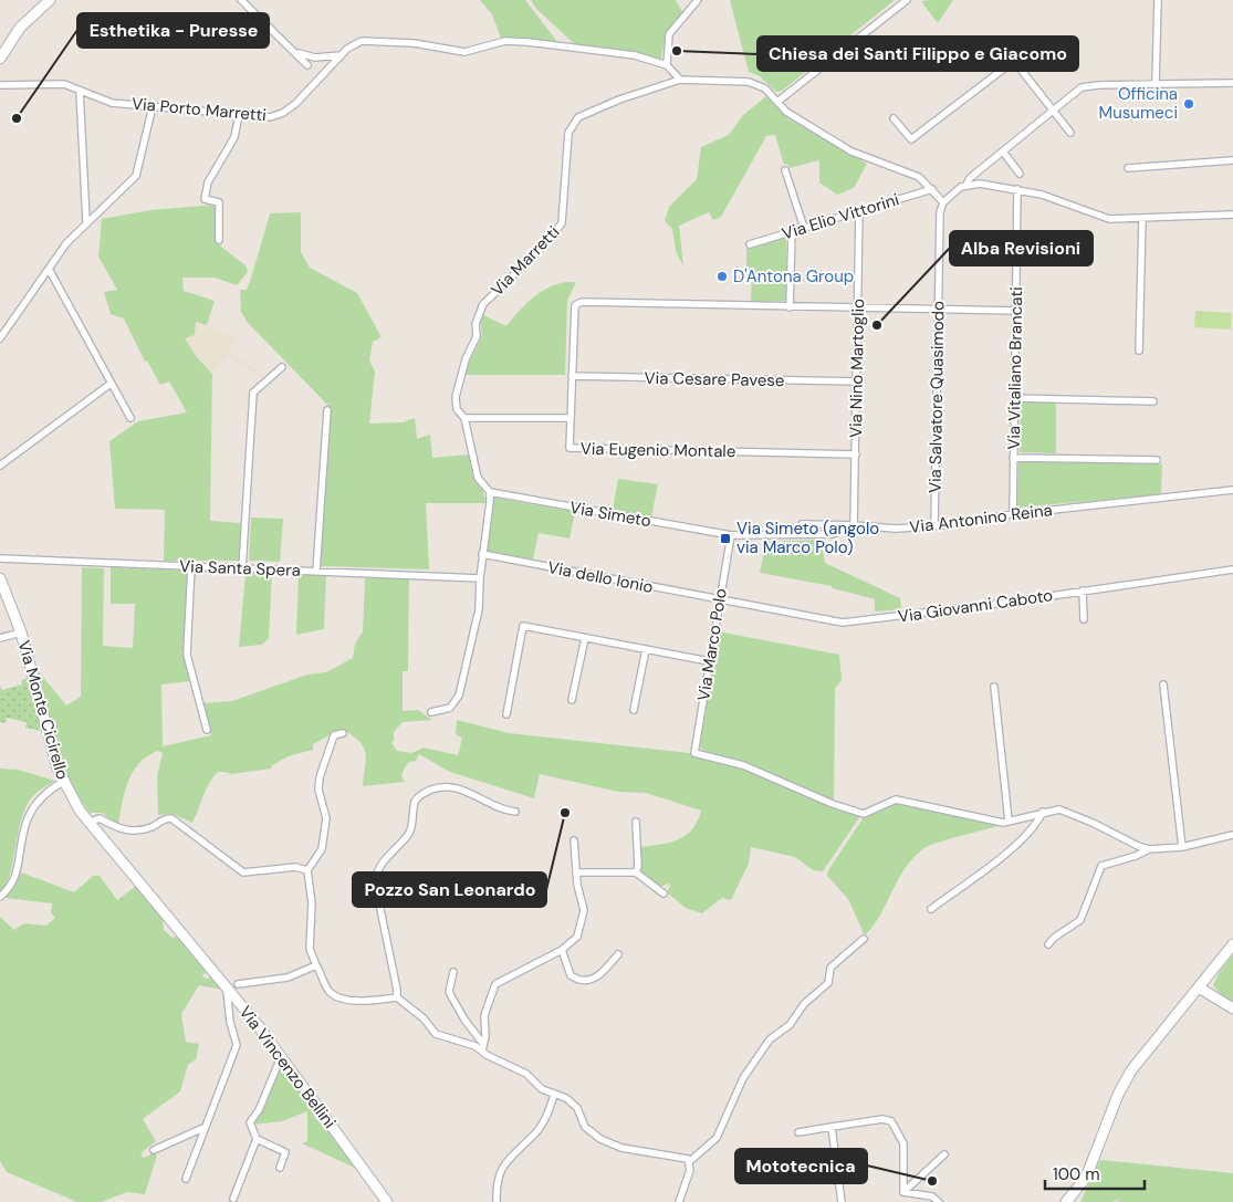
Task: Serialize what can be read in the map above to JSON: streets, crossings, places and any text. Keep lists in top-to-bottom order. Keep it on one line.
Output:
{"streets":{"street":["Via Porto Marretti","Via Elio Vittorini","Via Marretti","Via Nino Martoglio","Via Vitaliano Brancati","Via Cesare Pavese","Via Salvatore Quasimodo","Via Eugenio Montale","Via Simeto","Via Antonino Reina","Via Santa Spera","Via dello Ionio","Via Giovanni Caboto","Via Marco Polo","Via Monte Cicirello","Via Vincenzo Bellini"]},"crossings":[["Via Elio Vittorini","Via Marretti"],["Via Elio Vittorini","Via Nino Martoglio"],["Via Marretti","Via Salvatore Quasimodo"],["Via Marretti","Via Simeto"],["Via Nino Martoglio","Via Cesare Pavese"],["Via Nino Martoglio","Via Eugenio Montale"],["Via Nino Martoglio","Via Antonino Reina"],["Via Vitaliano Brancati","Via Antonino Reina"],["Via Cesare Pavese","Via Eugenio Montale"],["Via Salvatore Quasimodo","Via Antonino Reina"],["Via Simeto","Via Antonino Reina"],["Via Simeto","Via Marco Polo"],["Via Antonino Reina","Via Marco Polo"],["Via dello Ionio","Via Giovanni Caboto"],["Via dello Ionio","Via Marco Polo"],["Via Giovanni Caboto","Via Marco Polo"],["Via Monte Cicirello","Via Vincenzo Bellini"]],"places":{"other":["Chiesa dei Santi Filippo e Giacomo","Officina Musumeci","Esthetika - Puresse","D'Antona Group","Alba Revisioni","Pozzo San Leonardo","Mototecnica"],"transit":["Via Simeto (angolo via Marco Polo)"]},"scale_bar":"100 m"}
